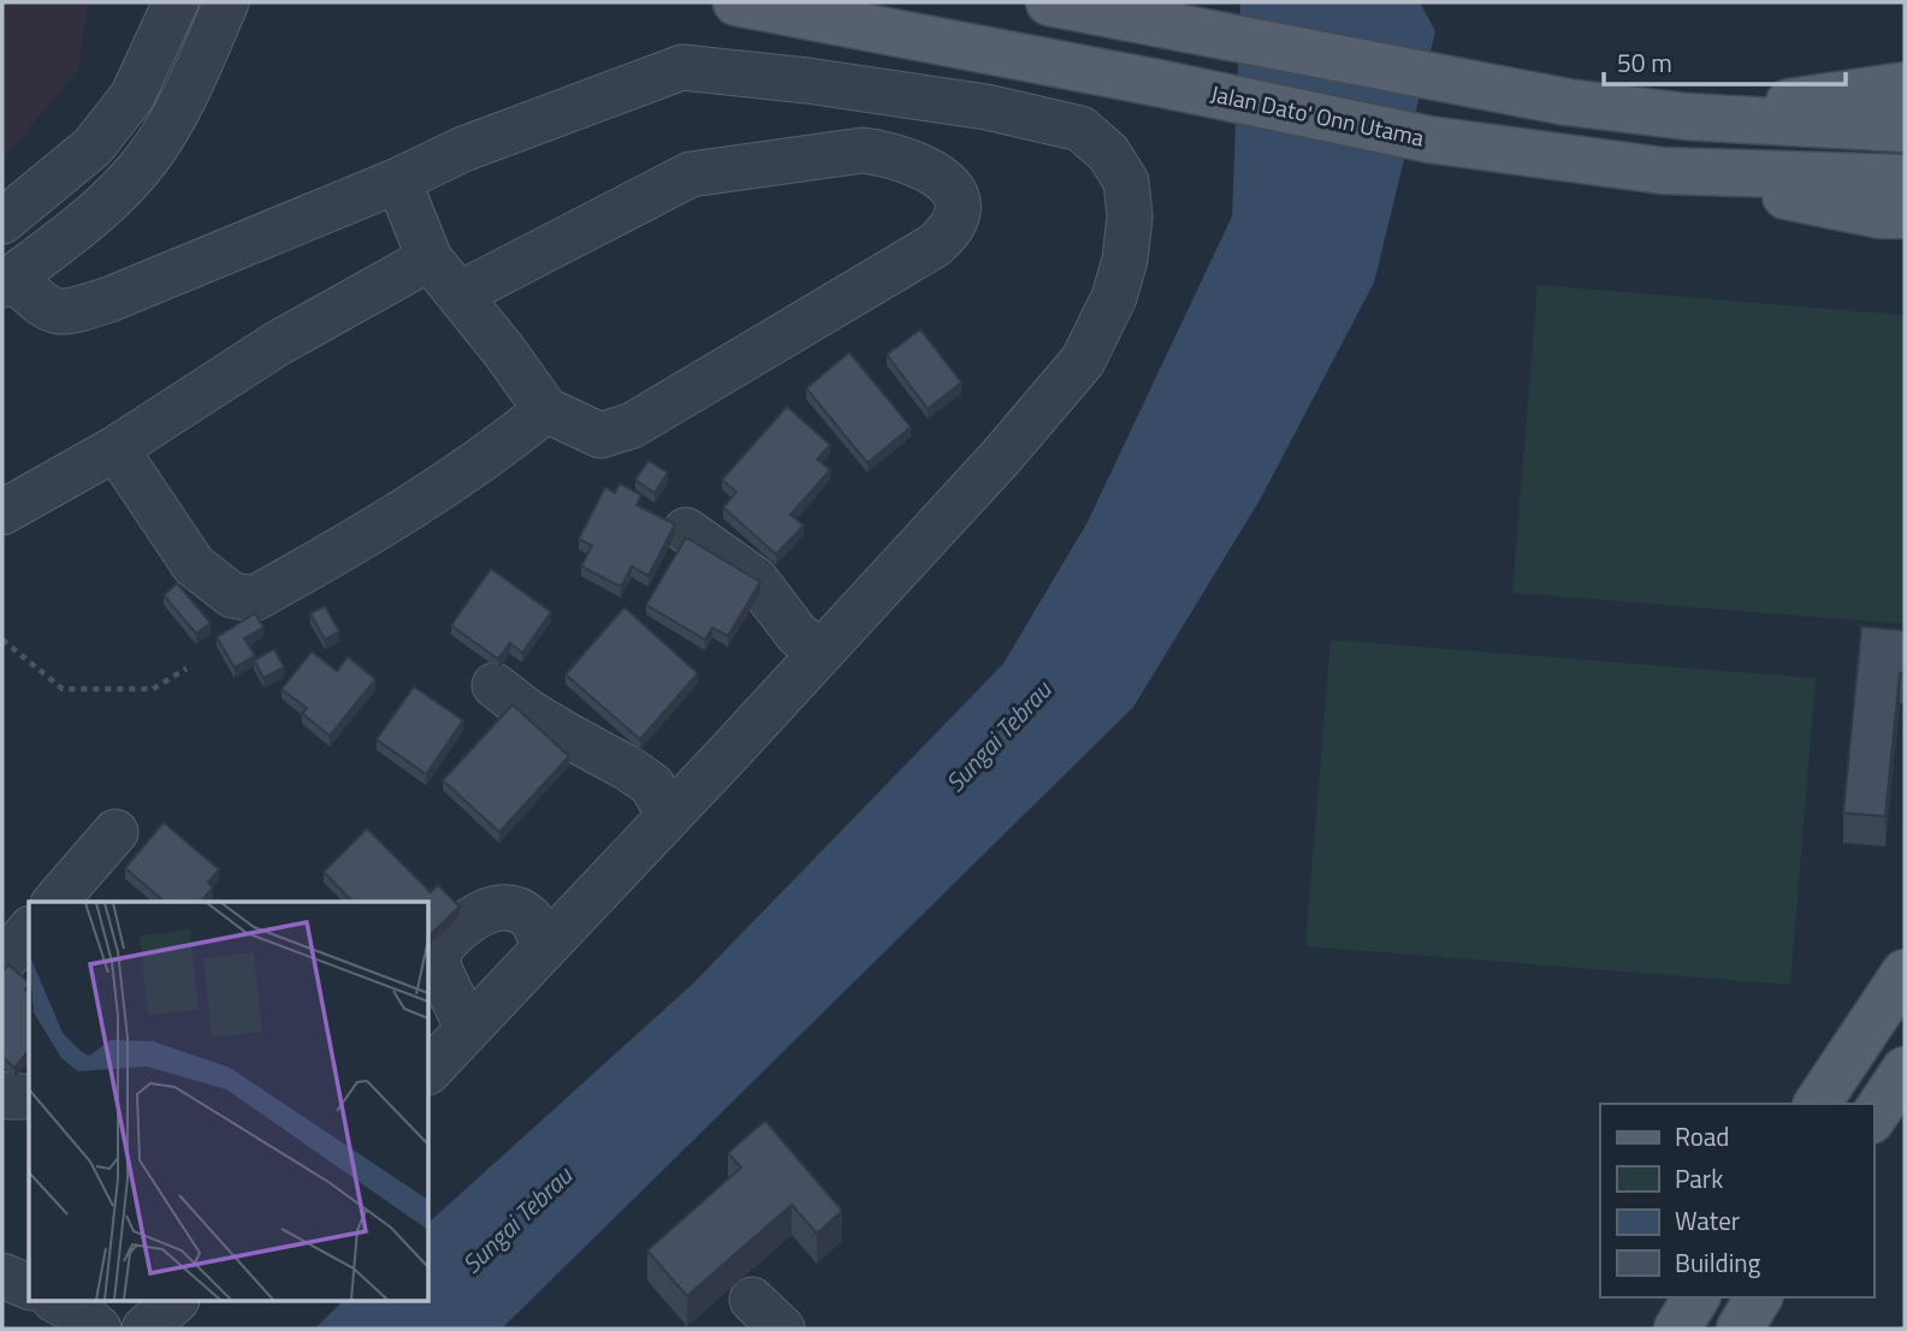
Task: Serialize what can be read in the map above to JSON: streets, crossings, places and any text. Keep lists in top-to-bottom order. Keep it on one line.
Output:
{"streets":{"main road":["Jalan Dato' Onn Utama"]},"water":["Sungai Tebrau"],"legend":["Road","Park","Water","Building"],"scale_bar":"50 m"}
